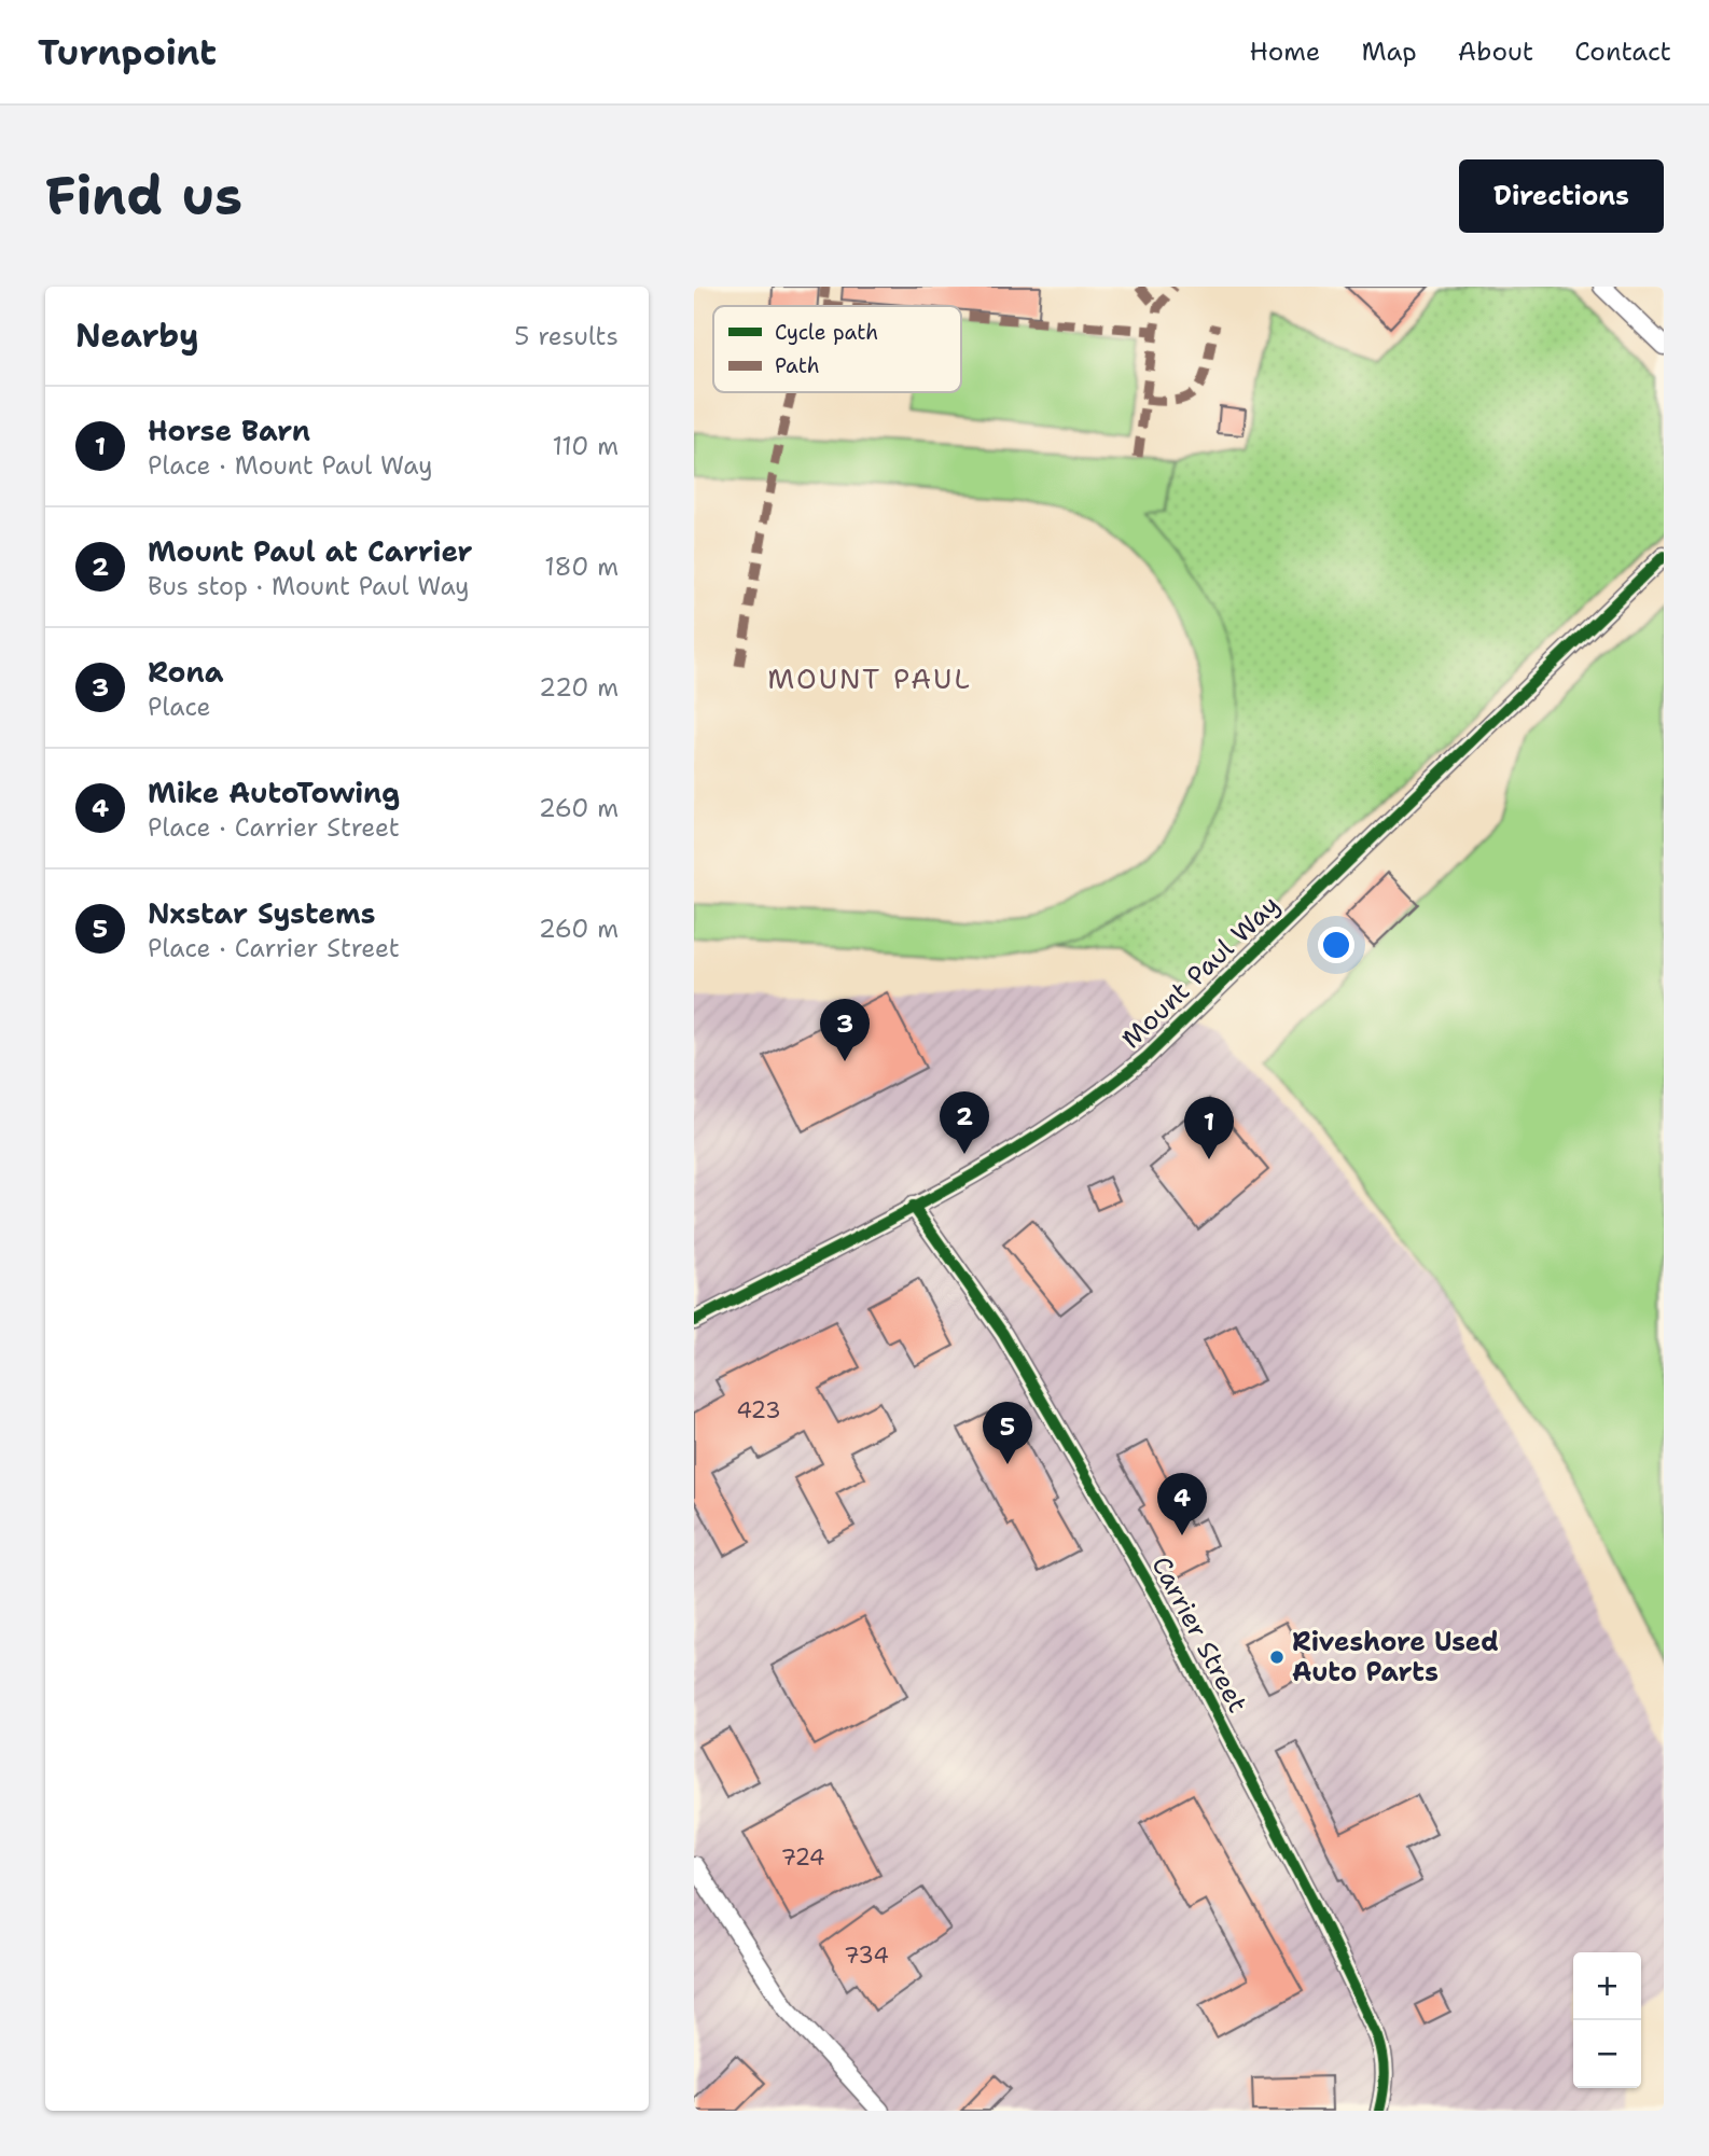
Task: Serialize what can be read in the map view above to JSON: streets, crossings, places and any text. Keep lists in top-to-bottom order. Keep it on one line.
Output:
{"streets":{"street":["Mount Paul Way","Carrier Street"]},"crossings":[["Mount Paul Way","Carrier Street"]],"districts":["MOUNT PAUL"],"places":["Riveshore Used Auto Parts"],"house_numbers":["423","724","734"],"legend":["Cycle path","Path"],"page":{"header":"Turnpoint","nav":["Home","Map","About","Contact"],"buttons":"Directions","title":"Find us","heading":["Nearby","5 results"],"list":[{"mark":"1","name":"Horse Barn","note":"Place · Mount Paul Way","value":"110 m"},{"mark":"2","name":"Mount Paul at Carrier","note":"Bus stop · Mount Paul Way","value":"180 m"},{"mark":"3","name":"Rona","note":"Place","value":"220 m"},{"mark":"4","name":"Mike AutoTowing","note":"Place · Carrier Street","value":"260 m"},{"mark":"5","name":"Nxstar Systems","note":"Place · Carrier Street","value":"260 m"}],"pins":["3","2","1","5","4"],"map_buttons":["+","−"]}}
